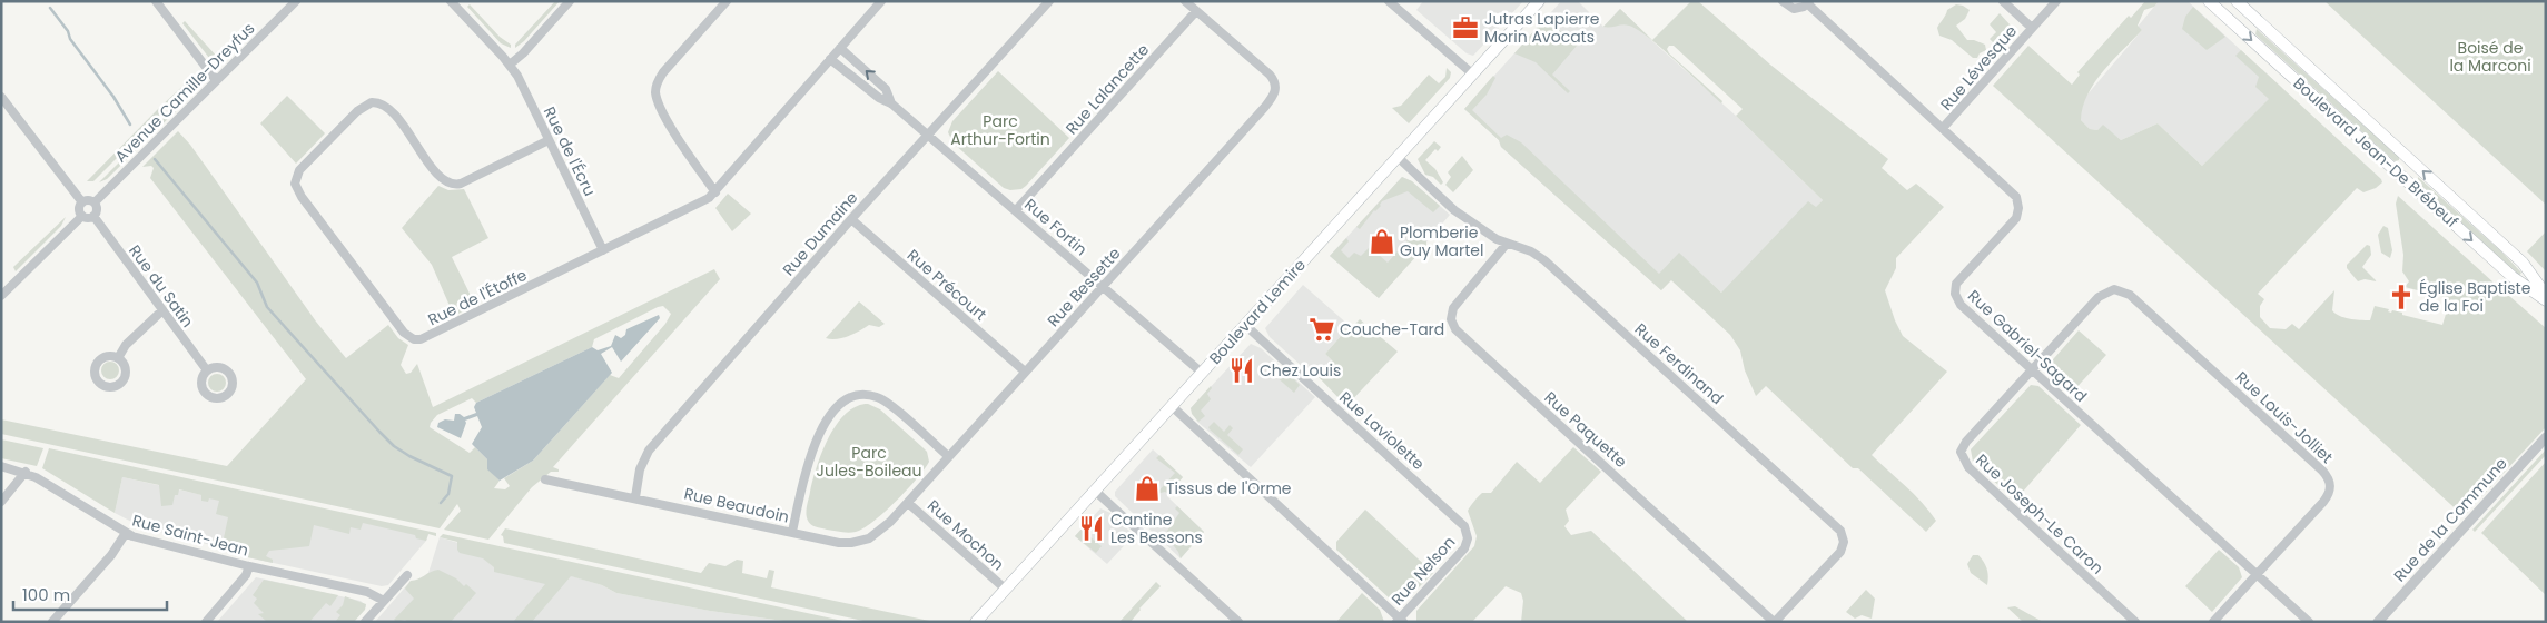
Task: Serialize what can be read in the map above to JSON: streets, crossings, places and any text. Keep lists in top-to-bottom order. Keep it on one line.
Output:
{"streets":{"main road":["Boulevard Jean-De Brébeuf","Boulevard Lemire"],"street":["Rue Lévesque","Rue Lalancette","Avenue Camille-Dreyfus","Rue de l'Écru","Rue Fortin","Rue Dumaine","Rue Précourt","Rue du Satin","Rue Bessette","Rue de l'Étoffe","Rue Gabriel-Sagard","Rue Ferdinand","Rue Louis-Jolliet","Rue Paquette","Rue Laviolette","Rue Beaudoin","Rue Joseph-Le Caron","Rue de la Commune","Rue Saint-Jean","Rue Mochon","Rue Nelson"]},"crossings":[["Rue Lévesque","Rue Gabriel-Sagard"],["Rue Lalancette","Rue Fortin"],["Rue Lalancette","Rue Bessette"],["Avenue Camille-Dreyfus","Rue du Satin"],["Rue de l'Écru","Rue de l'Étoffe"],["Rue Fortin","Rue Dumaine"],["Rue Fortin","Rue Bessette"],["Rue Fortin","Rue de l'Étoffe"],["Rue Fortin","Boulevard Lemire"],["Rue Dumaine","Rue Précourt"],["Rue Dumaine","Rue Beaudoin"],["Rue Précourt","Rue Bessette"],["Rue Bessette","Rue Beaudoin"],["Rue Bessette","Rue Mochon"],["Boulevard Lemire","Rue Ferdinand"],["Boulevard Lemire","Rue Laviolette"],["Boulevard Lemire","Rue Mochon"],["Rue Gabriel-Sagard","Rue Louis-Jolliet"],["Rue Gabriel-Sagard","Rue Joseph-Le Caron"],["Rue Ferdinand","Rue Paquette"],["Rue Louis-Jolliet","Rue Joseph-Le Caron"],["Rue Laviolette","Rue Nelson"],["Rue Beaudoin","Rue Mochon"]],"parks":["Boisé de la Marconi","Parc Arthur-Fortin","Parc Jules-Boileau"],"places":{"office":["Jutras Lapierre Morin Avocats"],"shop":["Plomberie Guy Martel","Tissus de l'Orme"],"church":["Église Baptiste de la Foi"],"supermarket":["Couche-Tard"],"restaurant":["Chez Louis","Cantine Les Bessons"]},"scale_bar":"100 m"}
